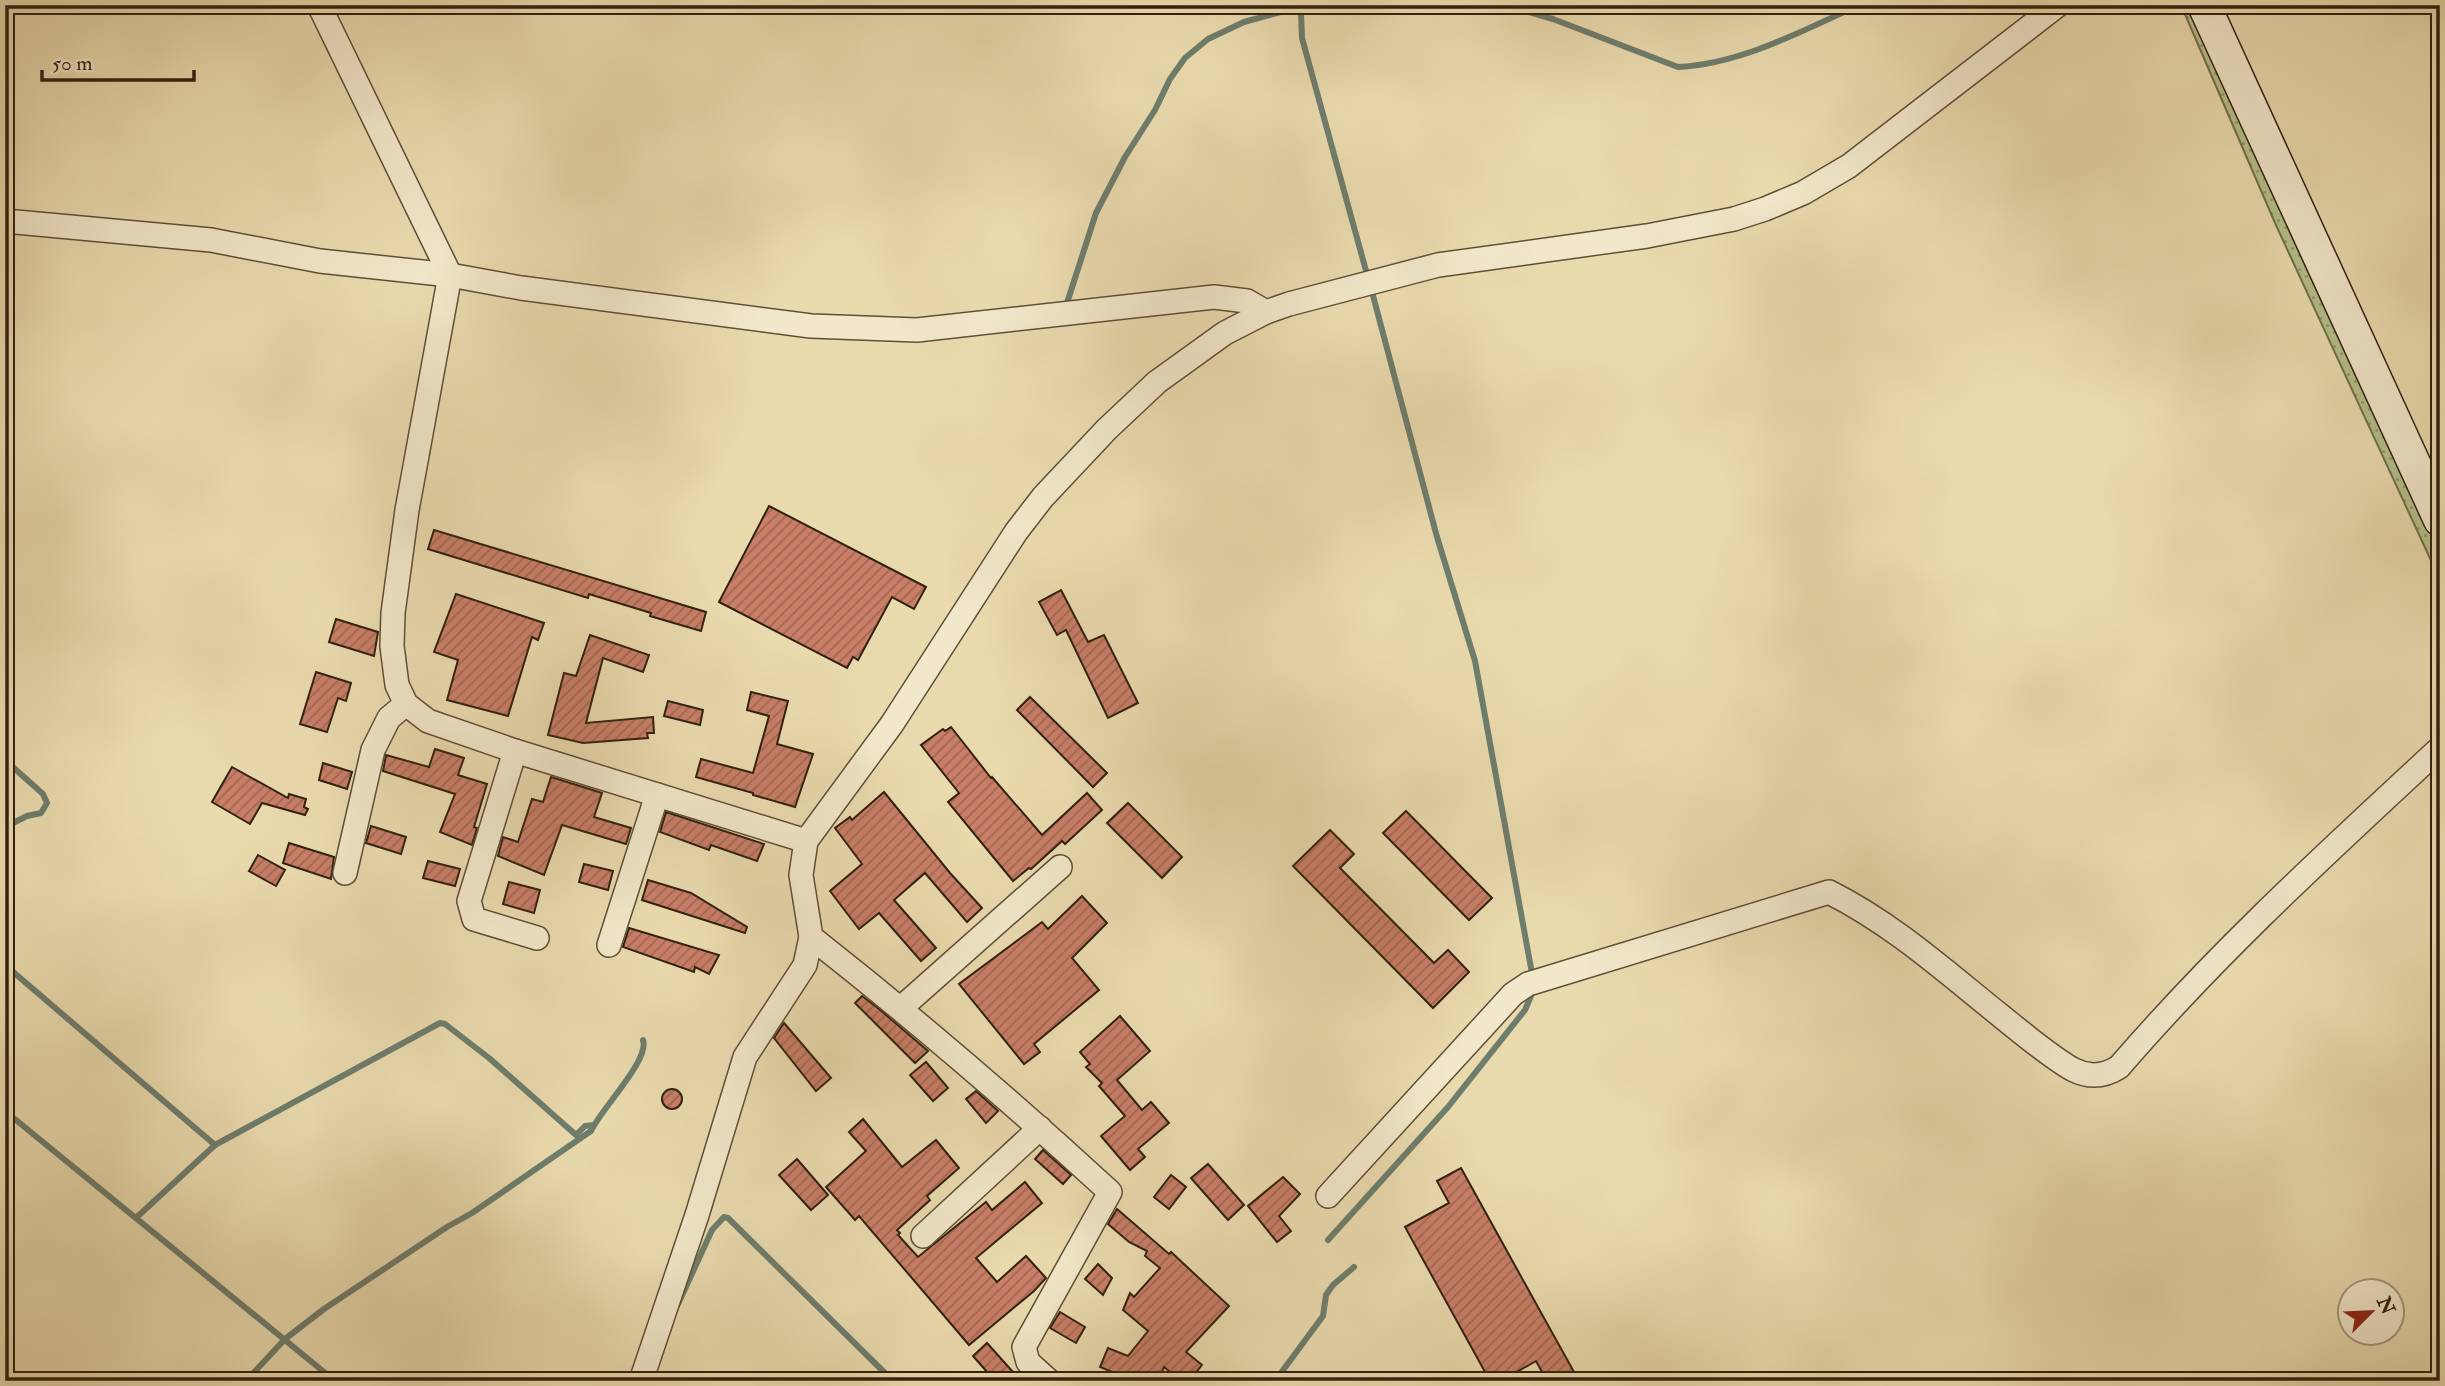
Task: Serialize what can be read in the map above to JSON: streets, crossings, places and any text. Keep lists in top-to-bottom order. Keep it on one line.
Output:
{"scale_bar":"50 m","north":"top right"}
